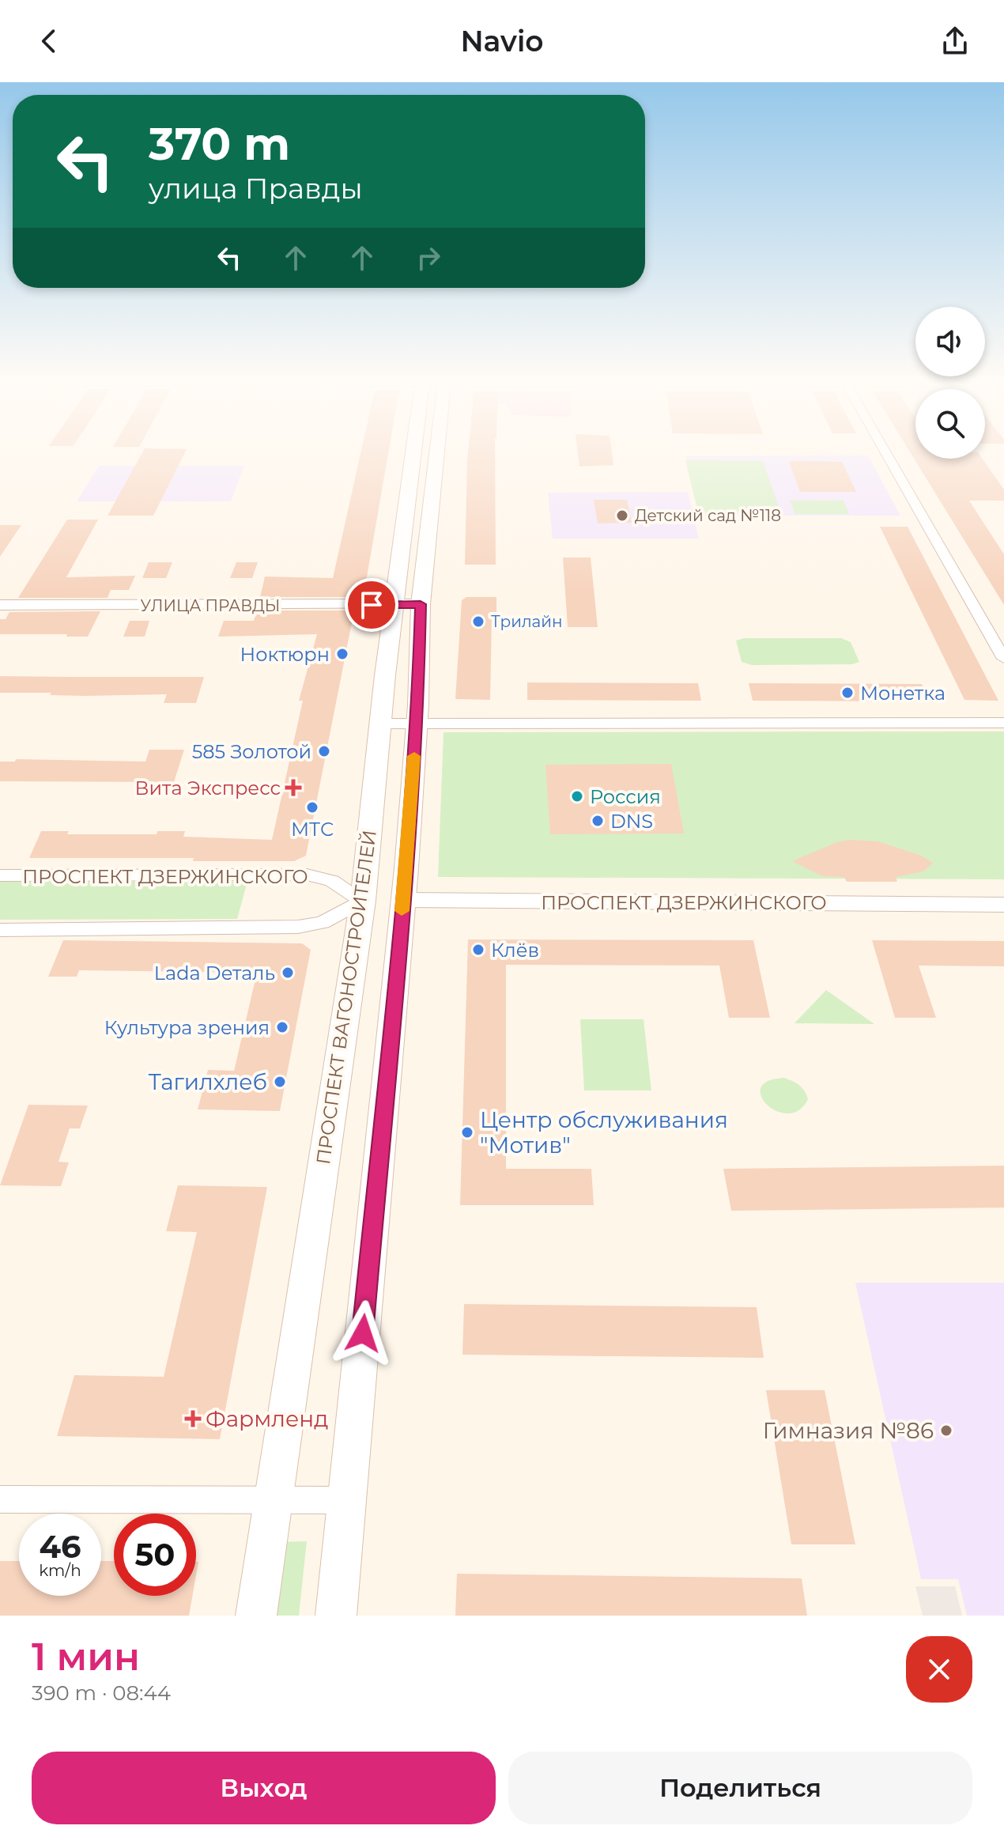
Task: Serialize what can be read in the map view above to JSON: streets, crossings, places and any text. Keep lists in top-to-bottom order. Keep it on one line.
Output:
{"streets":{"main road":["ПРОСПЕКТ ДЗЕРЖИНСКОГО","ПРОСПЕКТ ВАГОНОСТРОИТЕЛЕЙ"],"street":["УЛИЦА ПРАВДЫ"]},"crossings":[["УЛИЦА ПРАВДЫ","ПРОСПЕКТ ВАГОНОСТРОИТЕЛЕЙ"],["ПРОСПЕКТ ДЗЕРЖИНСКОГО","ПРОСПЕКТ ВАГОНОСТРОИТЕЛЕЙ"]],"places":{"other":["Детский сад №118","Трилайн","Ноктюрн","Монетка","585 Золотой","Россия","МТС","DNS","Клёв","Lada Dеталь","Культура зрения","Тагилхлеб","Центр обслуживания \"Мотив\"","Гимназия №86"],"health":["Вита Экспресс","Фармленд"]},"page":{"header":"Navio","turn":["370 m","улица Правды"],"speed":"46 km/h","limit":"50","heading":["1 мин","390 m · 08:44"],"buttons":["Выход","Поделиться"]}}
